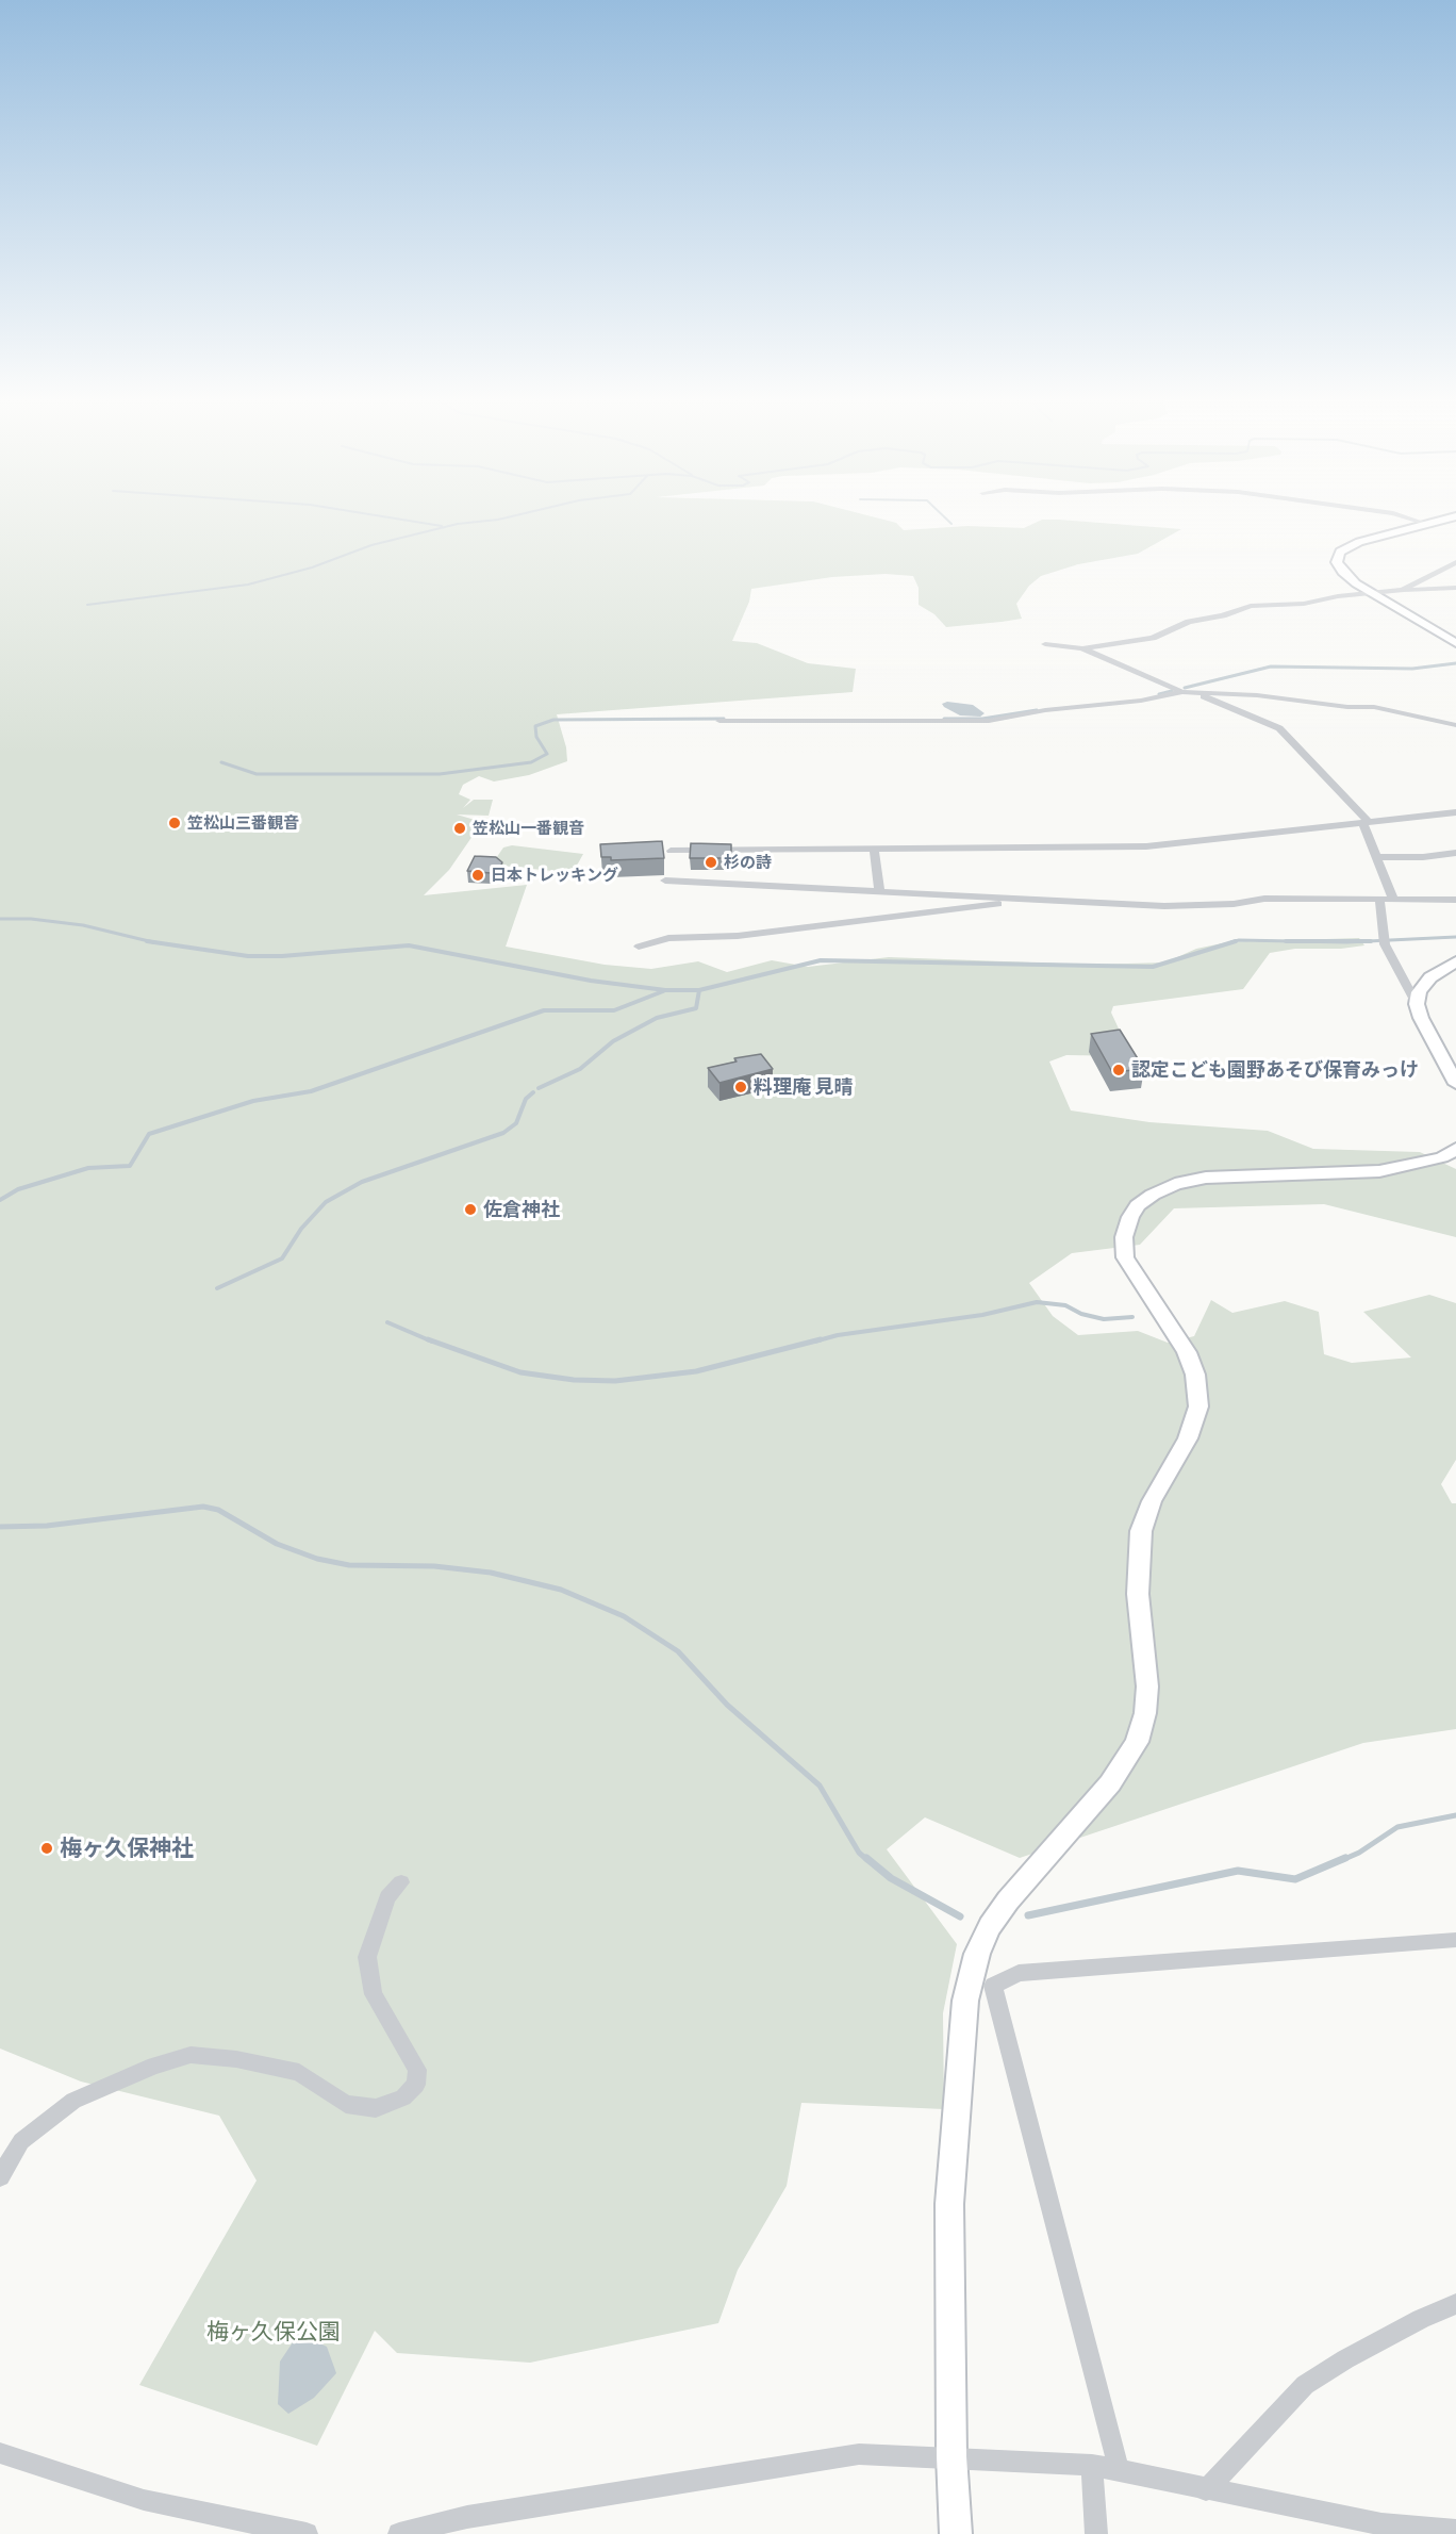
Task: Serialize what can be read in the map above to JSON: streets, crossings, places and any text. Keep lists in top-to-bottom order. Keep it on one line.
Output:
{"parks":["梅ヶ久保公園"],"places":["笠松山三番観音","笠松山一番観音","杉の詩","日本トレッキング","認定こども園野あそび保育みっけ","料理庵 見晴","佐倉神社","梅ヶ久保神社"]}
